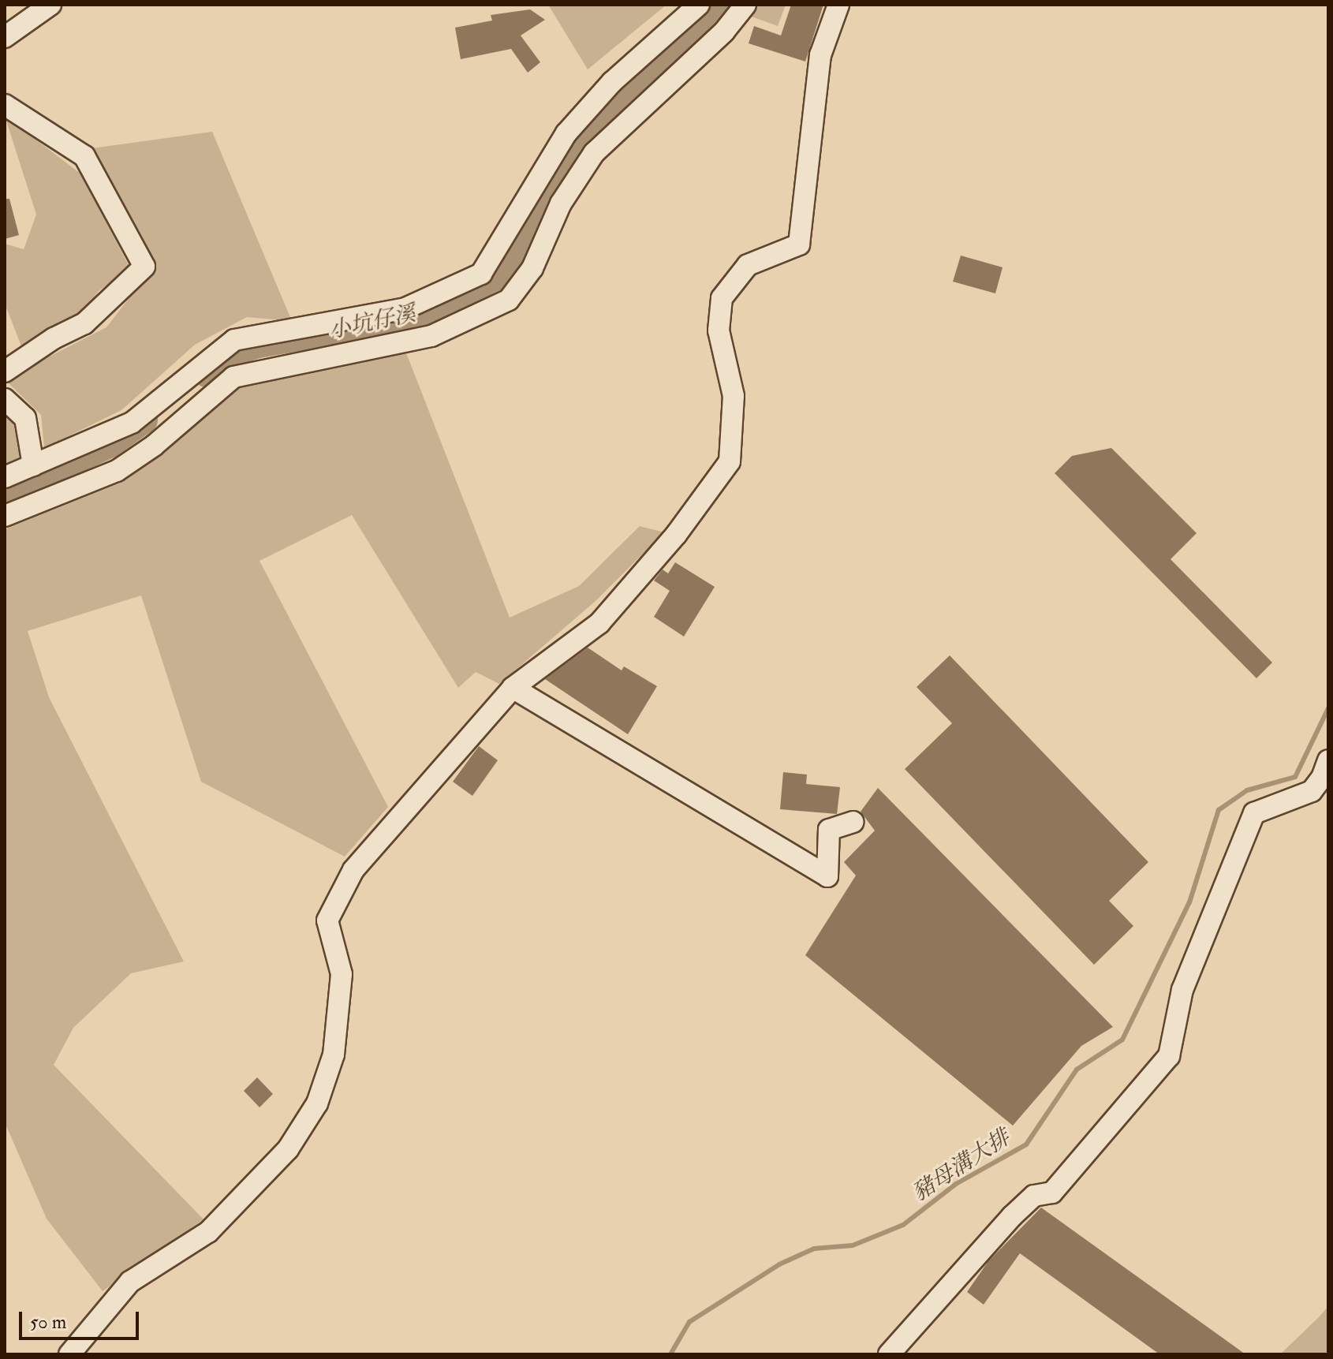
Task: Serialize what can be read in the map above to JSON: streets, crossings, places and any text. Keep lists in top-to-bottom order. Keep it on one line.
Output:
{"water":["小坑仔溪","豬母溝大排"],"scale_bar":"50 m"}
